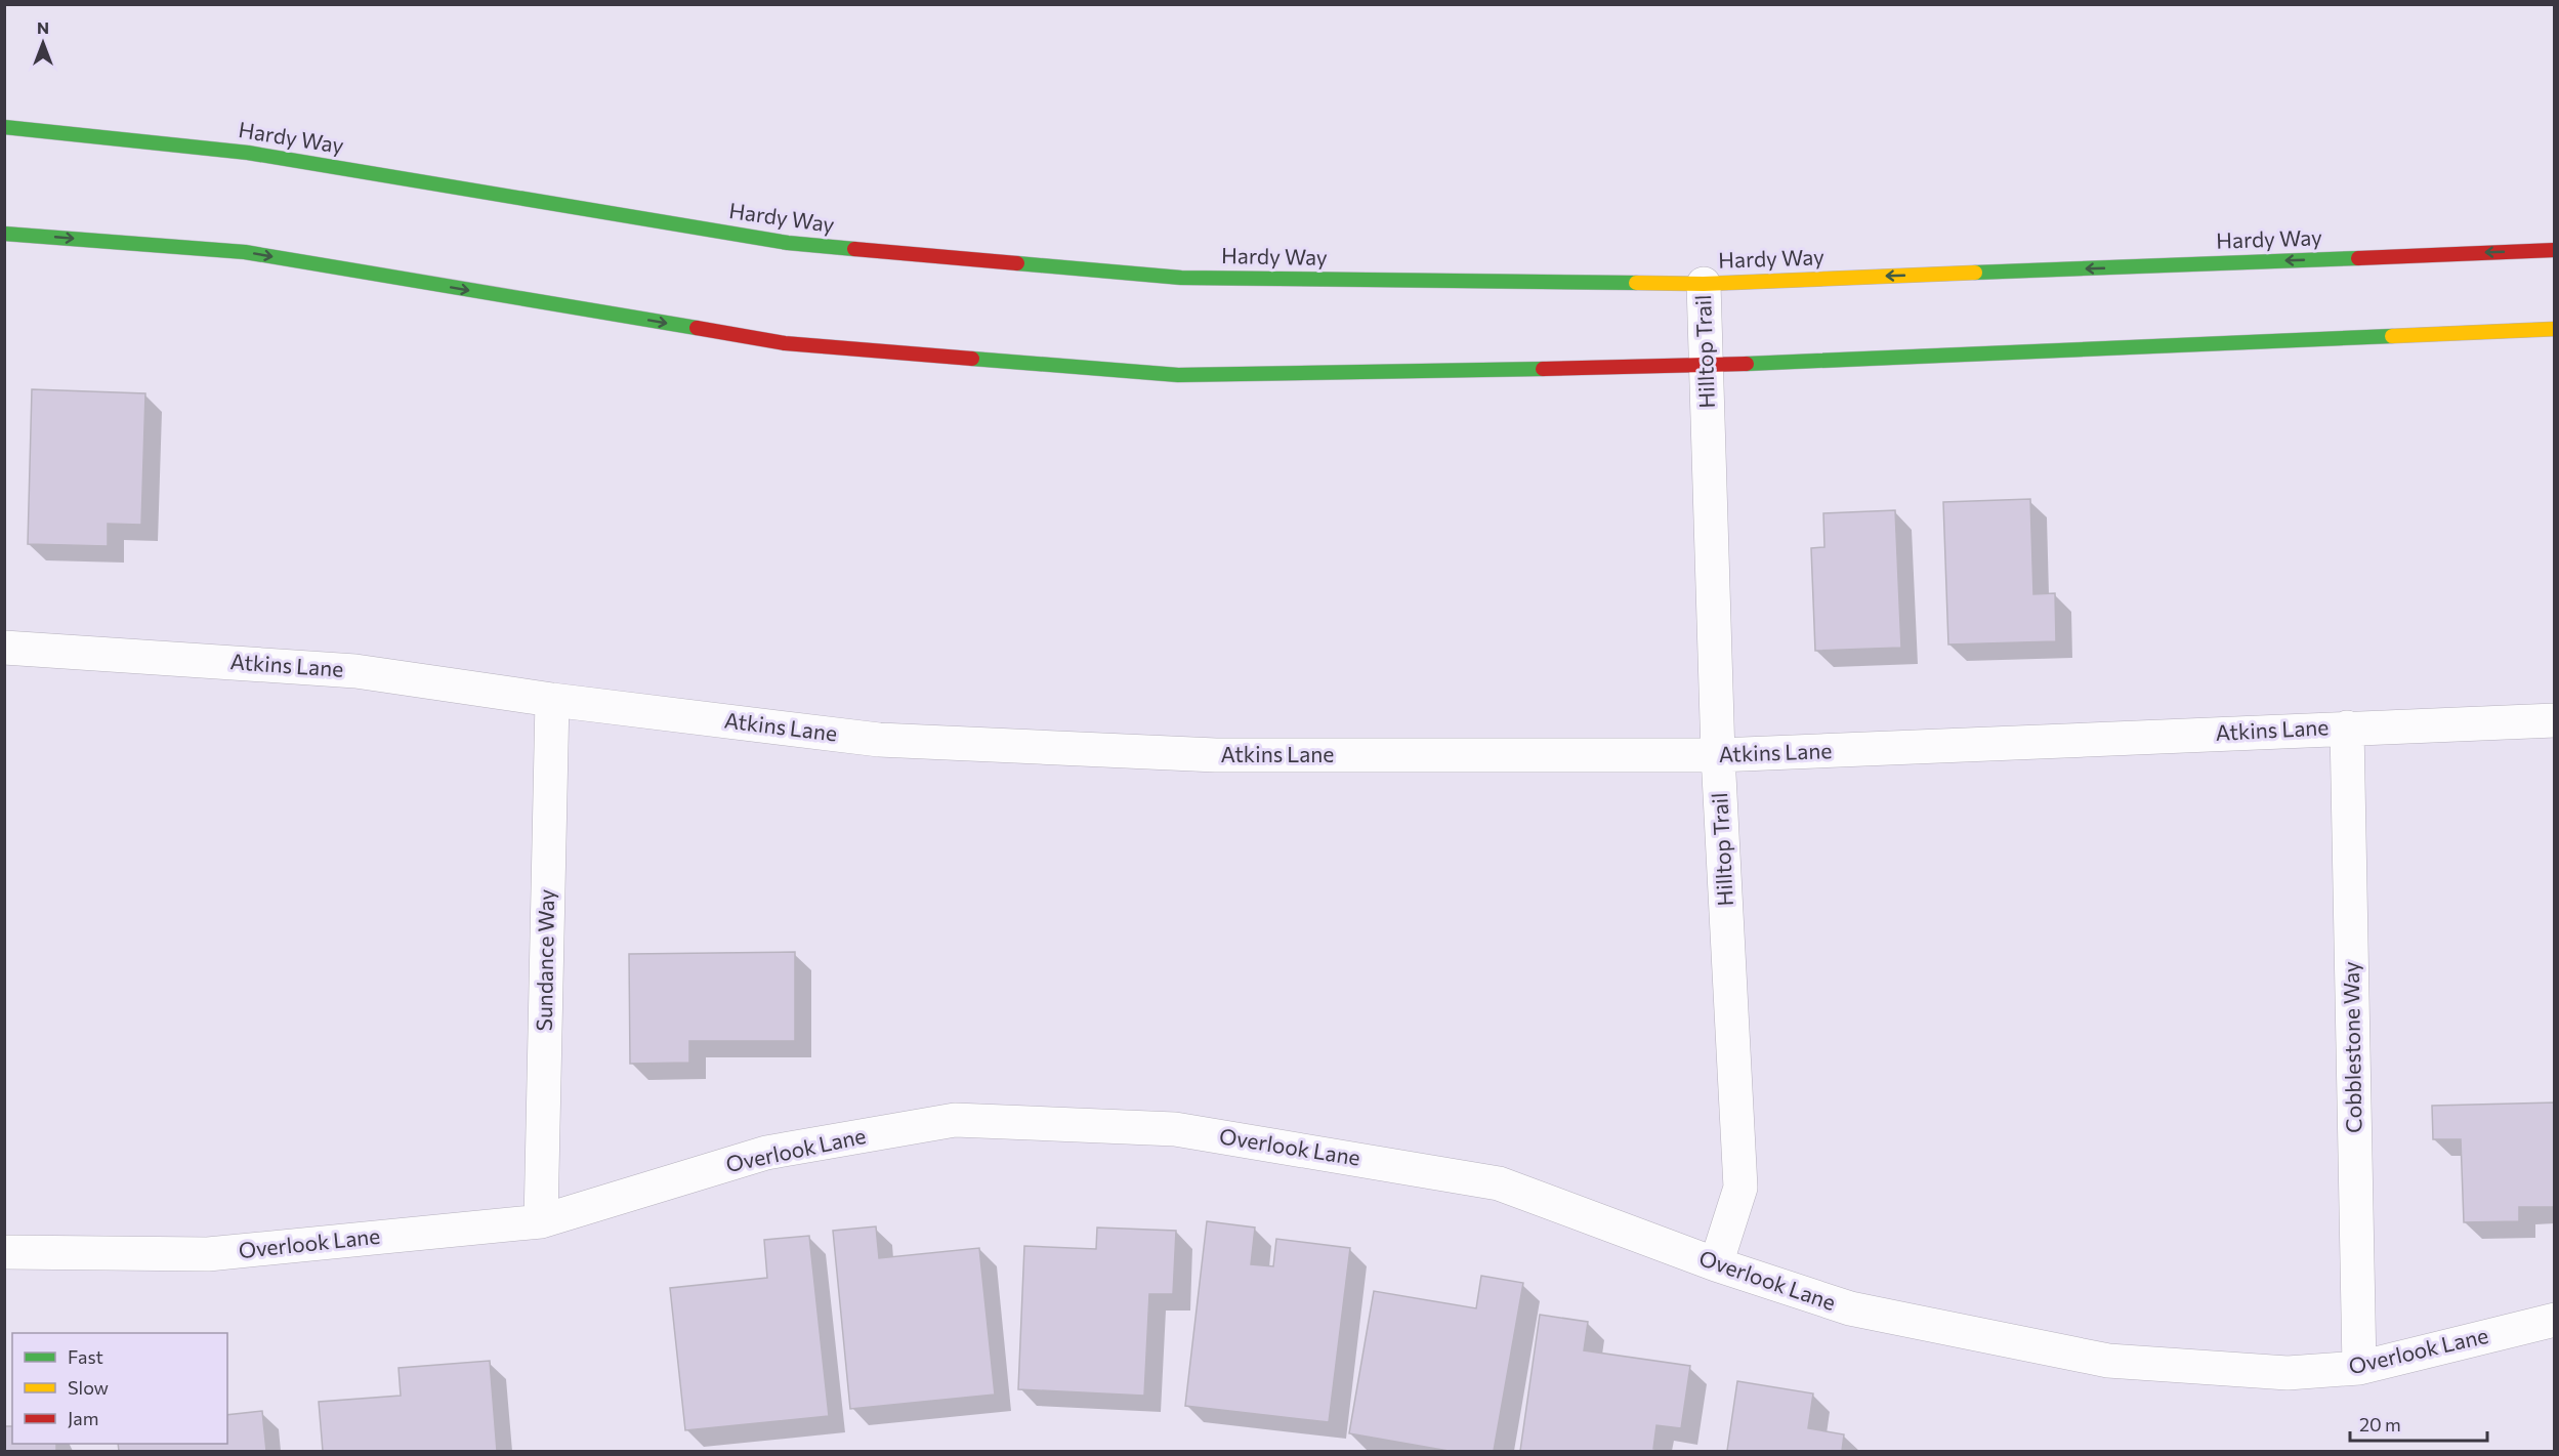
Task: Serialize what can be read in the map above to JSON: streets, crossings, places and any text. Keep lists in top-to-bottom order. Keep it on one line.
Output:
{"streets":{"main road":["Hardy Way"],"street":["Hilltop Trail","Atkins Lane","Sundance Way","Cobblestone Way","Overlook Lane"]},"crossings":[["Hardy Way","Hilltop Trail"],["Hilltop Trail","Atkins Lane"],["Hilltop Trail","Overlook Lane"],["Atkins Lane","Sundance Way"],["Atkins Lane","Cobblestone Way"],["Sundance Way","Overlook Lane"],["Cobblestone Way","Overlook Lane"]],"legend":["Fast","Slow","Jam"],"scale_bar":"20 m","north":"top"}
